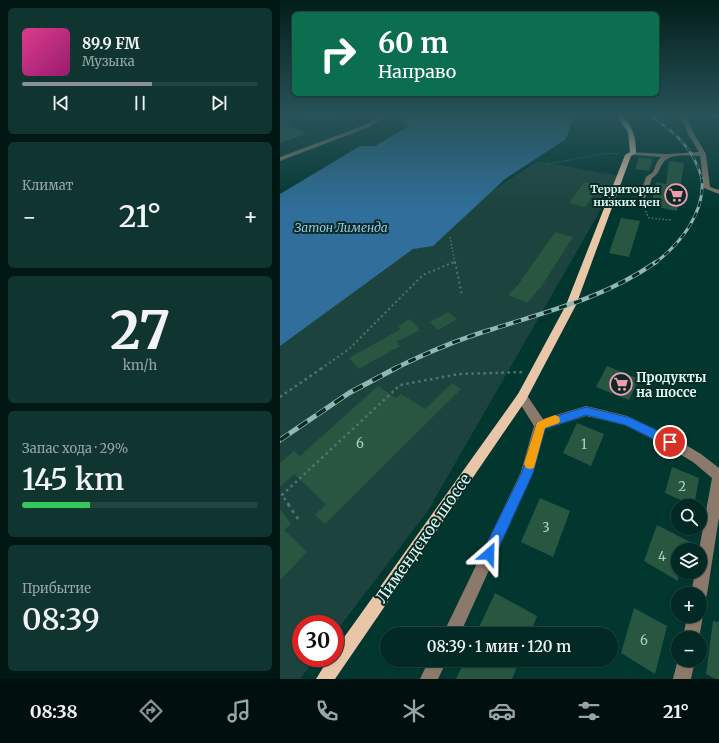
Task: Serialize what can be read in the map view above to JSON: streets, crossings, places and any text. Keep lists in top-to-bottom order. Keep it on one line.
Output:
{"streets":{"main road":["Лимендское шоссе"]},"water":["Затон Лименда"],"places":{"supermarket":["Территория низких цен","Продукты на шоссе"]},"house_numbers":["6","1","2","3","4","6"],"page":{"turn":["60 m","Направо"],"song":["89.9 FM","Музыка"],"tile":["Климат",["27","km/h"],["Запас хода · 29%","145 km"],["Прибытие","08:39"]],"heat":["−","21°","+"],"map_buttons":["+","−"],"limit":"30","trip":"08:39 · 1 мин · 120 m","tabs":["08:38","21°"]}}
